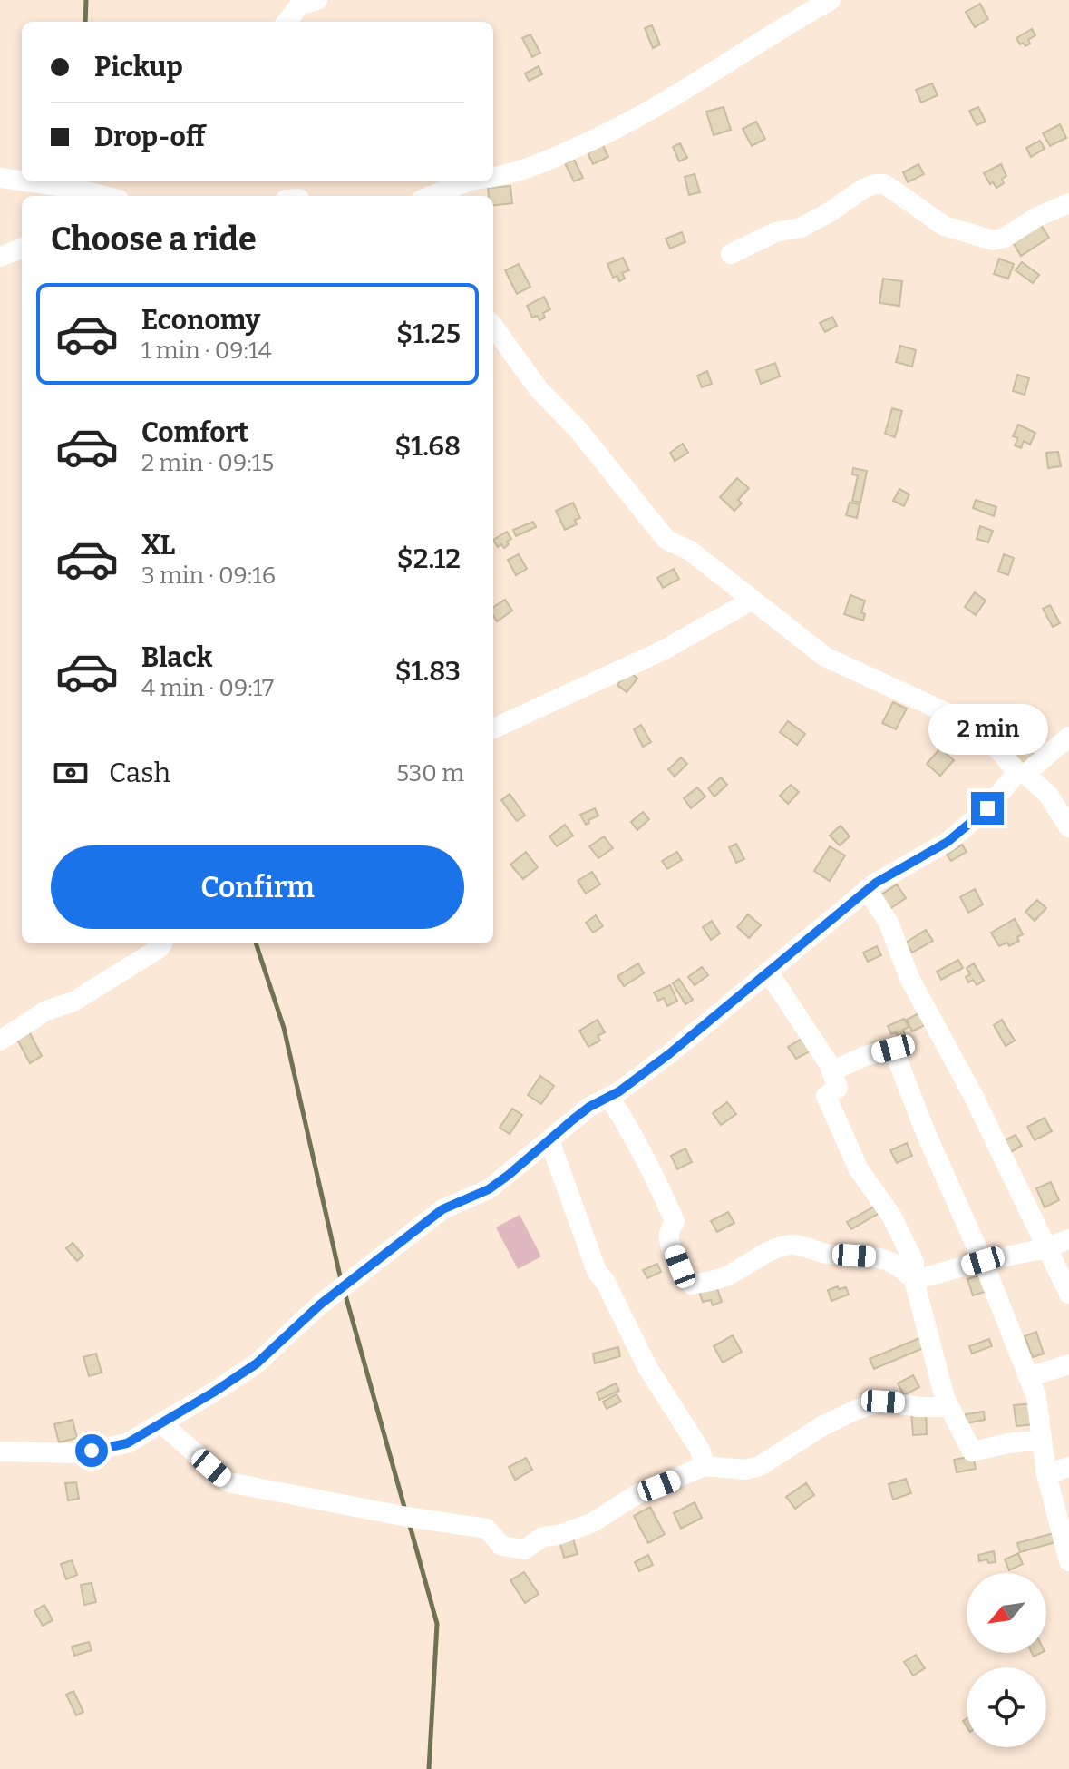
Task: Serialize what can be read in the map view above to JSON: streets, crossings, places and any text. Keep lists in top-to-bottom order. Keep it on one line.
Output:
{"north":"bottom left","page":{"banner":["Pickup","Drop-off"],"heading":"Choose a ride","list":[{"name":"Economy","note":"1 min · 09:14","value":"$1.25"},{"name":"Comfort","note":"2 min · 09:15","value":"$1.68"},{"name":"XL","note":"3 min · 09:16","value":"$2.12"},{"name":"Black","note":"4 min · 09:17","value":"$1.83"}],"bubble":"2 min","pay":["Cash","530 m"],"buttons":"Confirm"}}
